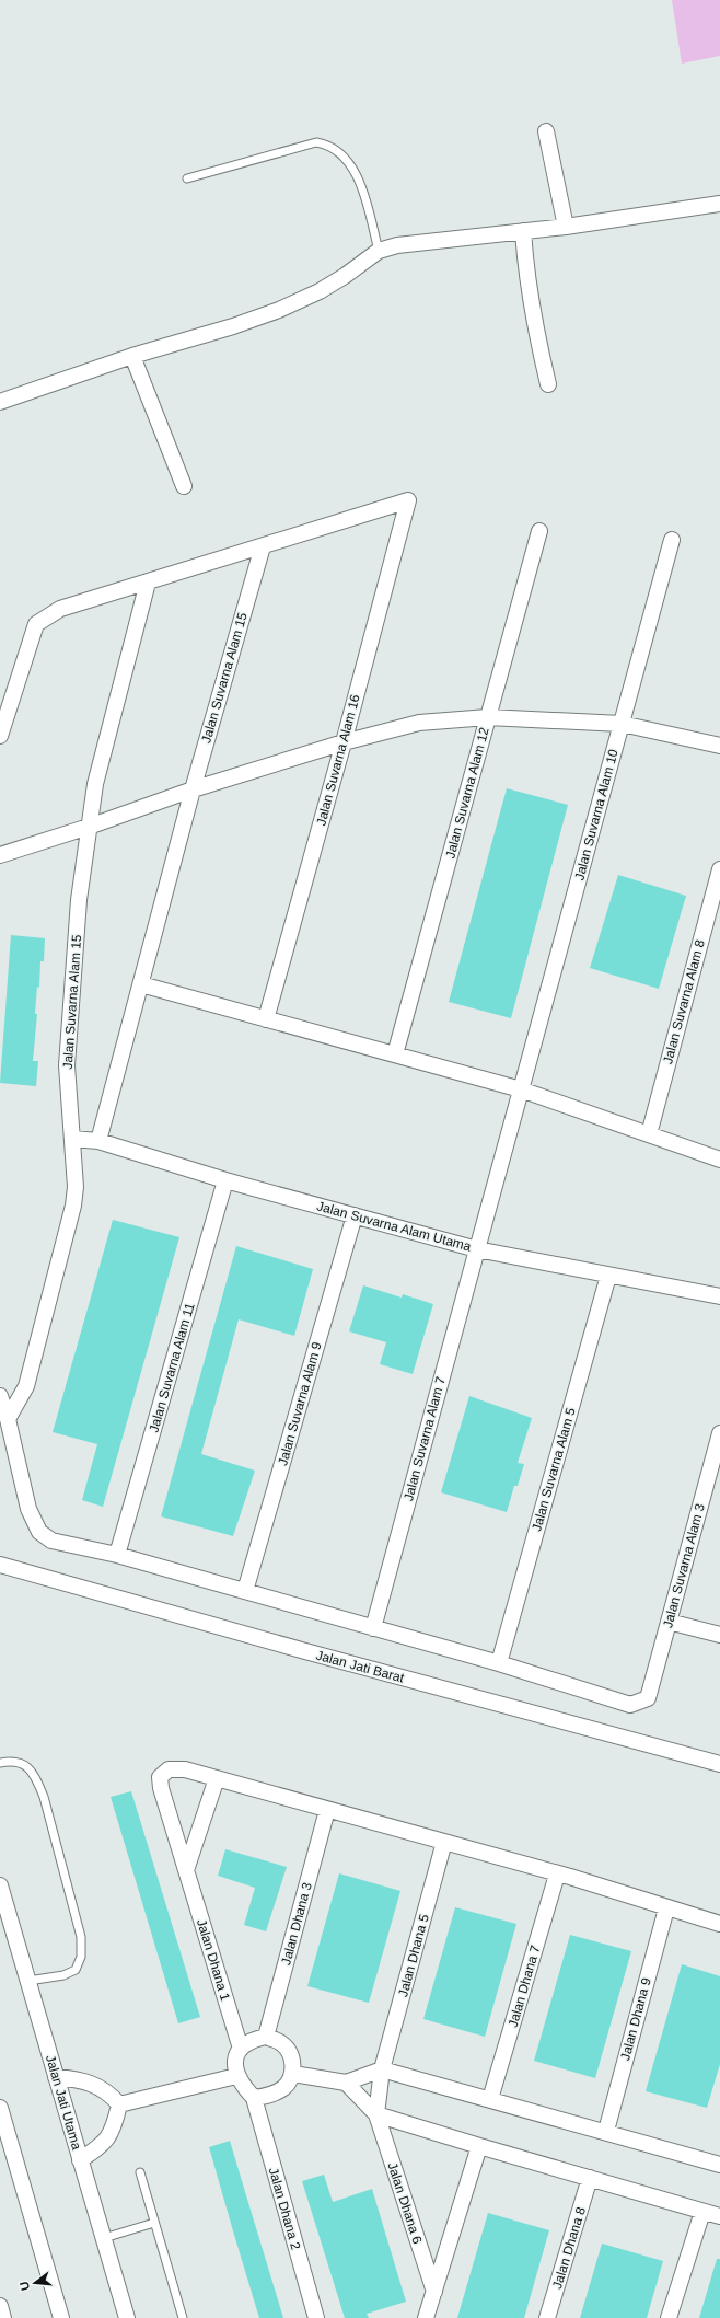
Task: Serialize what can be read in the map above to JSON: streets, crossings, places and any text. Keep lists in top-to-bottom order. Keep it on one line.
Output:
{"streets":{"street":["Jalan Suvarna Alam 15","Jalan Suvarna Alam 16","Jalan Suvarna Alam 12","Jalan Suvarna Alam 10","Jalan Suvarna Alam 8","Jalan Suvarna Alam Utama","Jalan Suvarna Alam 11","Jalan Suvarna Alam 9","Jalan Suvarna Alam 7","Jalan Suvarna Alam 5","Jalan Suvarna Alam 3","Jalan Jati Barat","Jalan Dhana 3","Jalan Dhana 5","Jalan Dhana 1","Jalan Dhana 7","Jalan Dhana 9","Jalan Jati Utama","Jalan Dhana 6","Jalan Dhana 2","Jalan Dhana 8"]},"crossings":[["Jalan Suvarna Alam 15","Jalan Suvarna Alam 16"],["Jalan Suvarna Alam 15","Jalan Suvarna Alam Utama"],["Jalan Suvarna Alam 10","Jalan Suvarna Alam Utama"],["Jalan Suvarna Alam 10","Jalan Suvarna Alam 7"],["Jalan Suvarna Alam Utama","Jalan Suvarna Alam 11"],["Jalan Suvarna Alam Utama","Jalan Suvarna Alam 9"],["Jalan Suvarna Alam Utama","Jalan Suvarna Alam 7"],["Jalan Suvarna Alam Utama","Jalan Suvarna Alam 5"],["Jalan Suvarna Alam 5","Jalan Suvarna Alam 3"],["Jalan Dhana 3","Jalan Dhana 1"],["Jalan Dhana 3","Jalan Dhana 2"],["Jalan Dhana 5","Jalan Dhana 6"],["Jalan Dhana 1","Jalan Dhana 2"]],"north":"left"}
